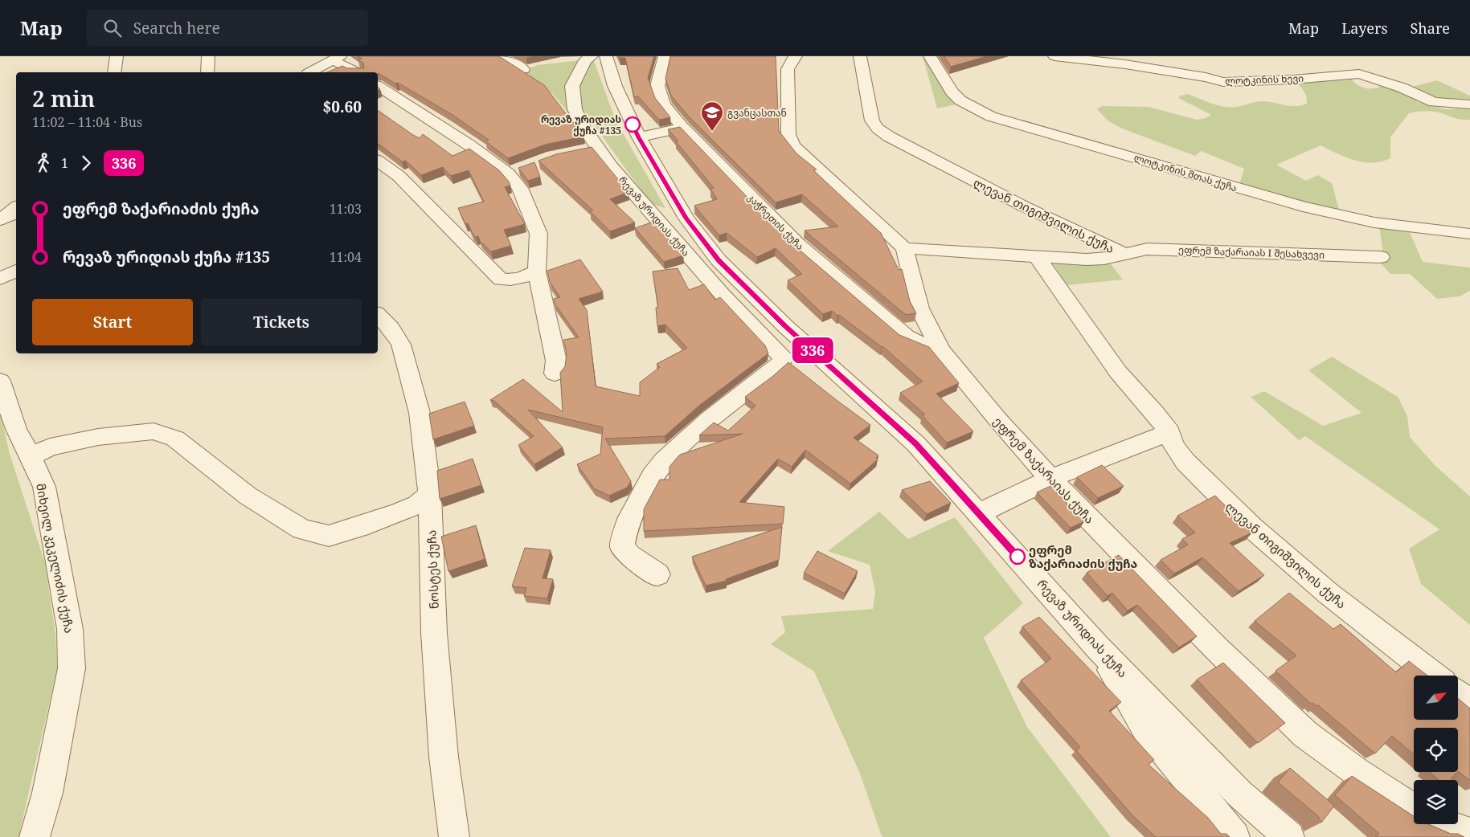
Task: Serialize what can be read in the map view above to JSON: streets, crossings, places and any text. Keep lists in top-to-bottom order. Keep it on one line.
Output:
{"streets":{"street":["ლოტკინის ხევი","ლოტკინის მთას ქუჩა","ლევან თიგიშვილის ქუჩა","რევაზ ურიდიას ქუჩა","კაჭრეთის ქუჩა","ეფრემ ზაქარაიას I შესახვევი","ეფრემ ზაქარაიას ქუჩა","მიხეილ კეკელიძის ქუჩა","ნოსტეს ქუჩა"]},"crossings":[["ლევან თიგიშვილის ქუჩა","ეფრემ ზაქარაიას I შესახვევი"],["კაჭრეთის ქუჩა","ეფრემ ზაქარაიას ქუჩა"]],"places":{"other":["რევაზ ურიდიას ქუჩა #135","ეფრემ ზაქარიაძის ქუჩა"],"school or university":["გვანცასთან"]},"lines":["bus line 336"],"north":"top right","page":{"header":"Map","search":"Search here","nav":["Map","Layers","Share"],"on_map":"336","heading":["2 min","11:02 – 11:04 · Bus","$0.60"],"legs":["1","336"],"list":[{"name":"ეფრემ ზაქარიაძის ქუჩა","value":"11:03"},{"name":"რევაზ ურიდიას ქუჩა #135","value":"11:04"}],"buttons":["Start","Tickets"]}}
